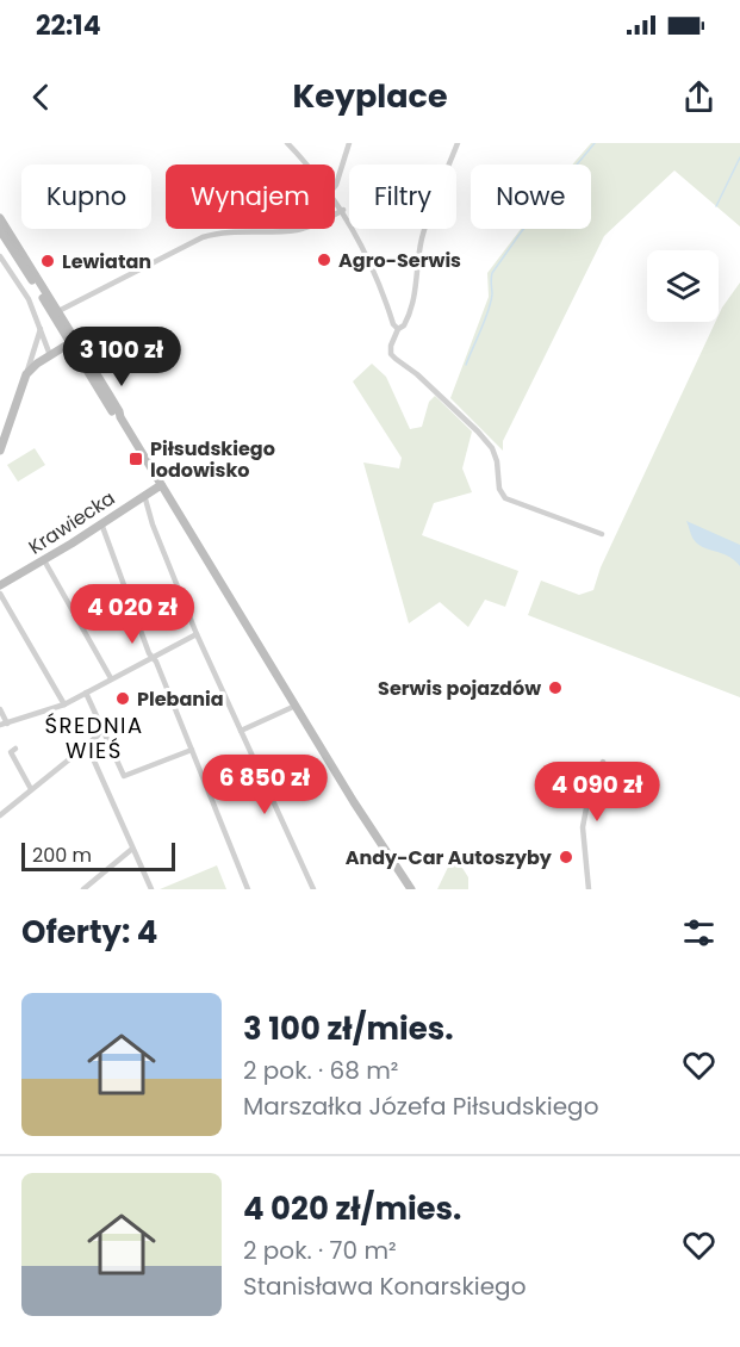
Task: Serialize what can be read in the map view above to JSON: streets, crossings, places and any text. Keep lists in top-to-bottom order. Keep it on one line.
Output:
{"streets":{"main road":["Krawiecka"]},"districts":["ŚREDNIA WIEŚ"],"places":{"other":["Agro-Serwis","Lewiatan","Serwis pojazdów","Plebania","Andy-Car Autoszyby"],"transit":["Piłsudskiego lodowisko"]},"scale_bar":"200 m","page":{"status":"22:14","header":"Keyplace","chip":["Kupno","Wynajem","Filtry","Nowe"],"price":["3 100 zł","4 020 zł","6 850 zł","4 090 zł"],"scale":"200 m","heading":"Oferty: 4","list":[{"name":"3 100 zł/mies.","note":"2 pok. · 68 m² · Marszałka Józefa Piłsudskiego"},{"name":"4 020 zł/mies.","note":"2 pok. · 70 m² · Stanisława Konarskiego"}]}}
